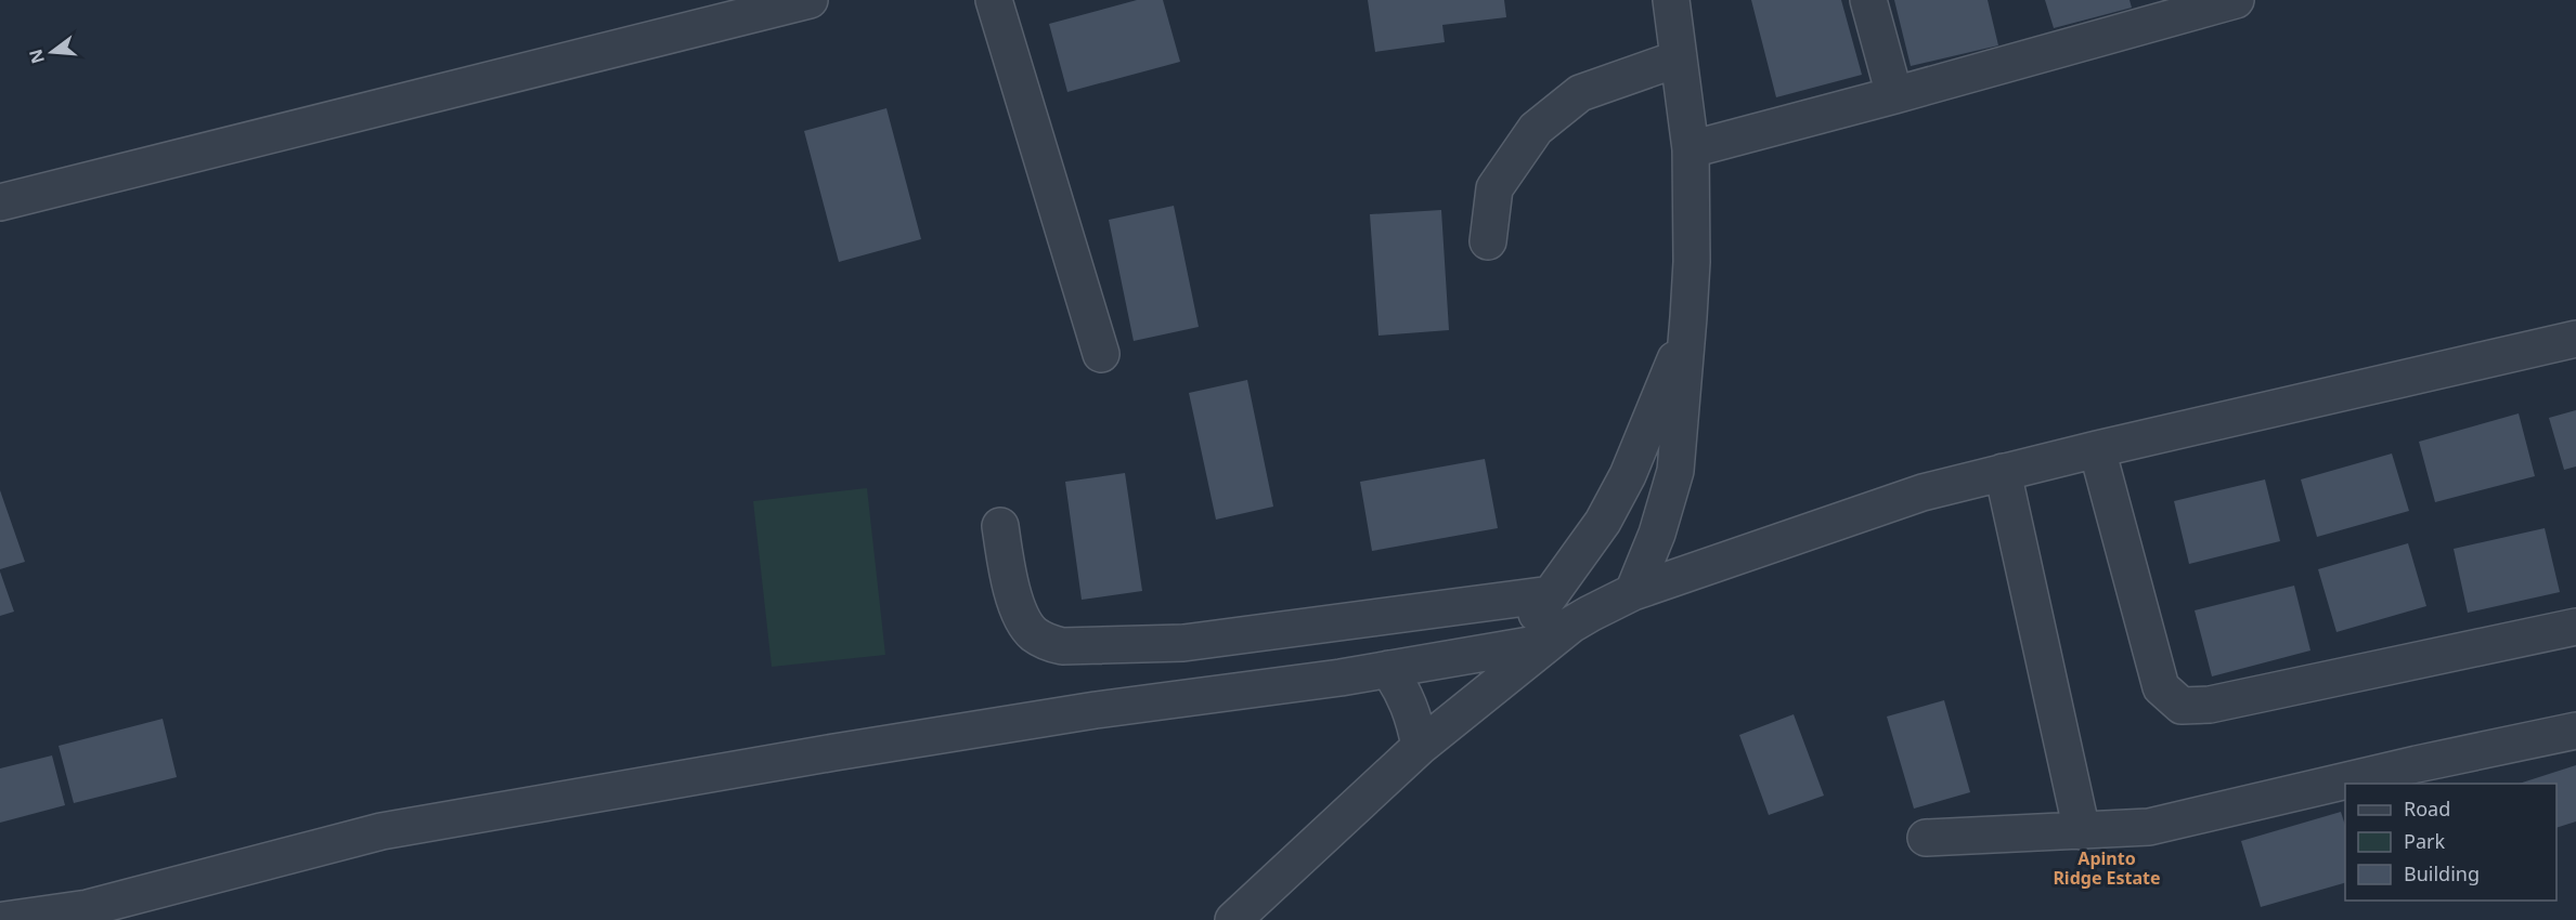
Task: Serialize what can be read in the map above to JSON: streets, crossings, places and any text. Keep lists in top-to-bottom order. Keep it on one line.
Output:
{"districts":["Apinto Ridge Estate"],"legend":["Road","Park","Building"],"north":"left"}
